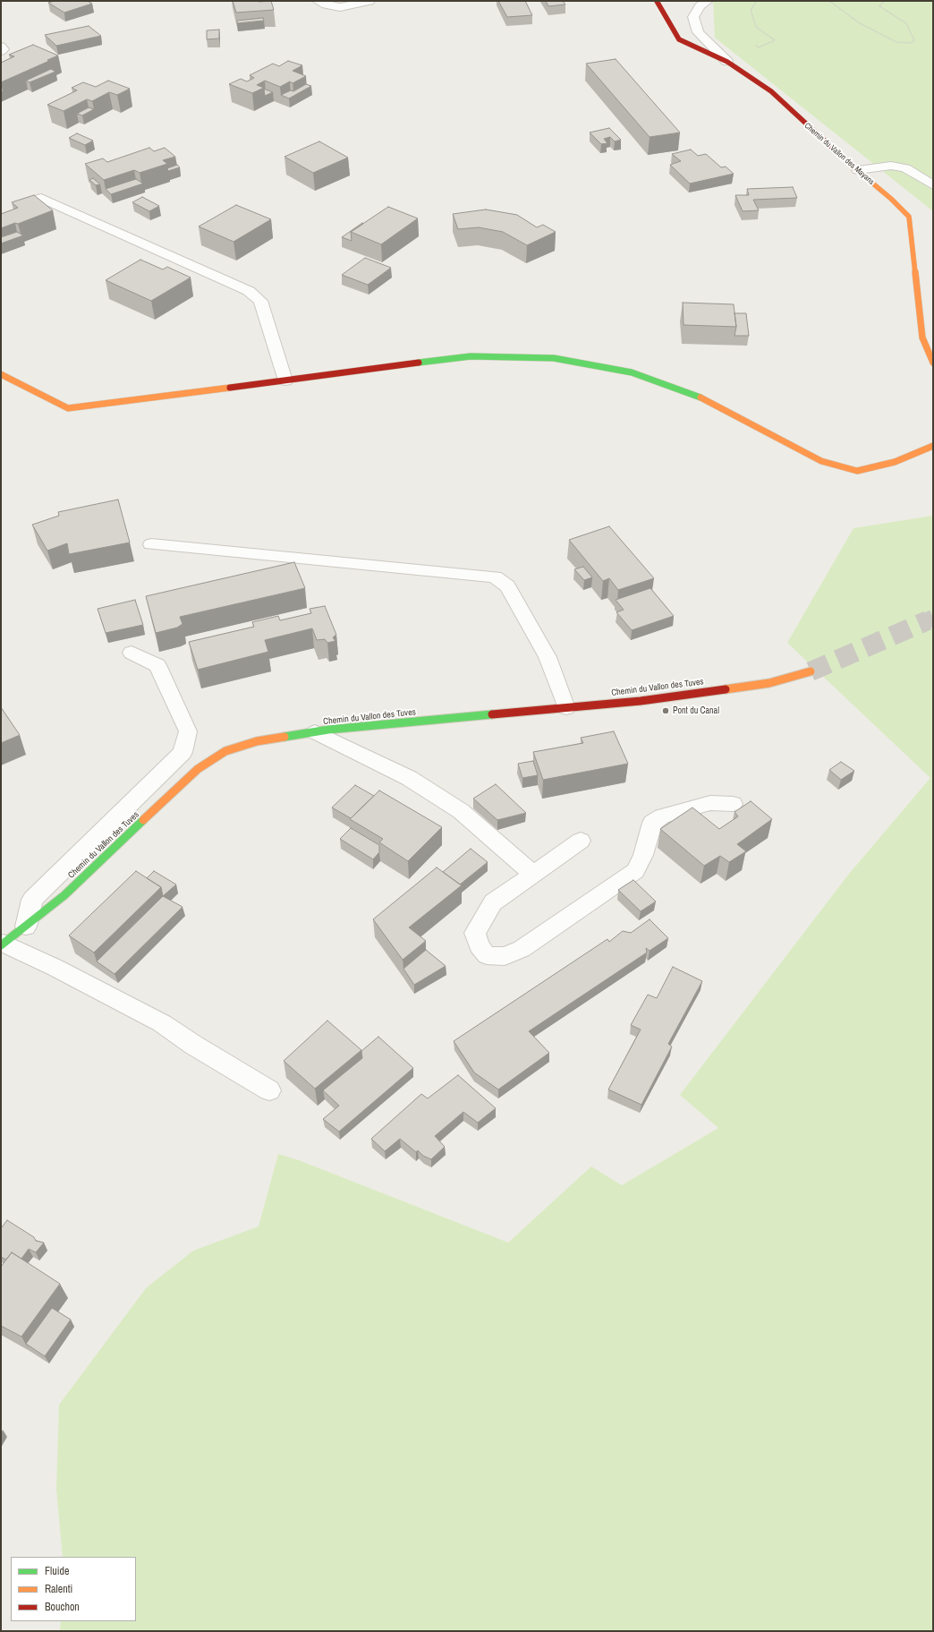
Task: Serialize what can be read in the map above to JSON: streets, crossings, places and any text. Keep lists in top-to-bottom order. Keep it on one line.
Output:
{"streets":{"street":["Chemin du Vallon des Mayans","Chemin du Vallon des Tuves"]},"places":["Pont du Canal"],"legend":["Fluide","Ralenti","Bouchon"]}
